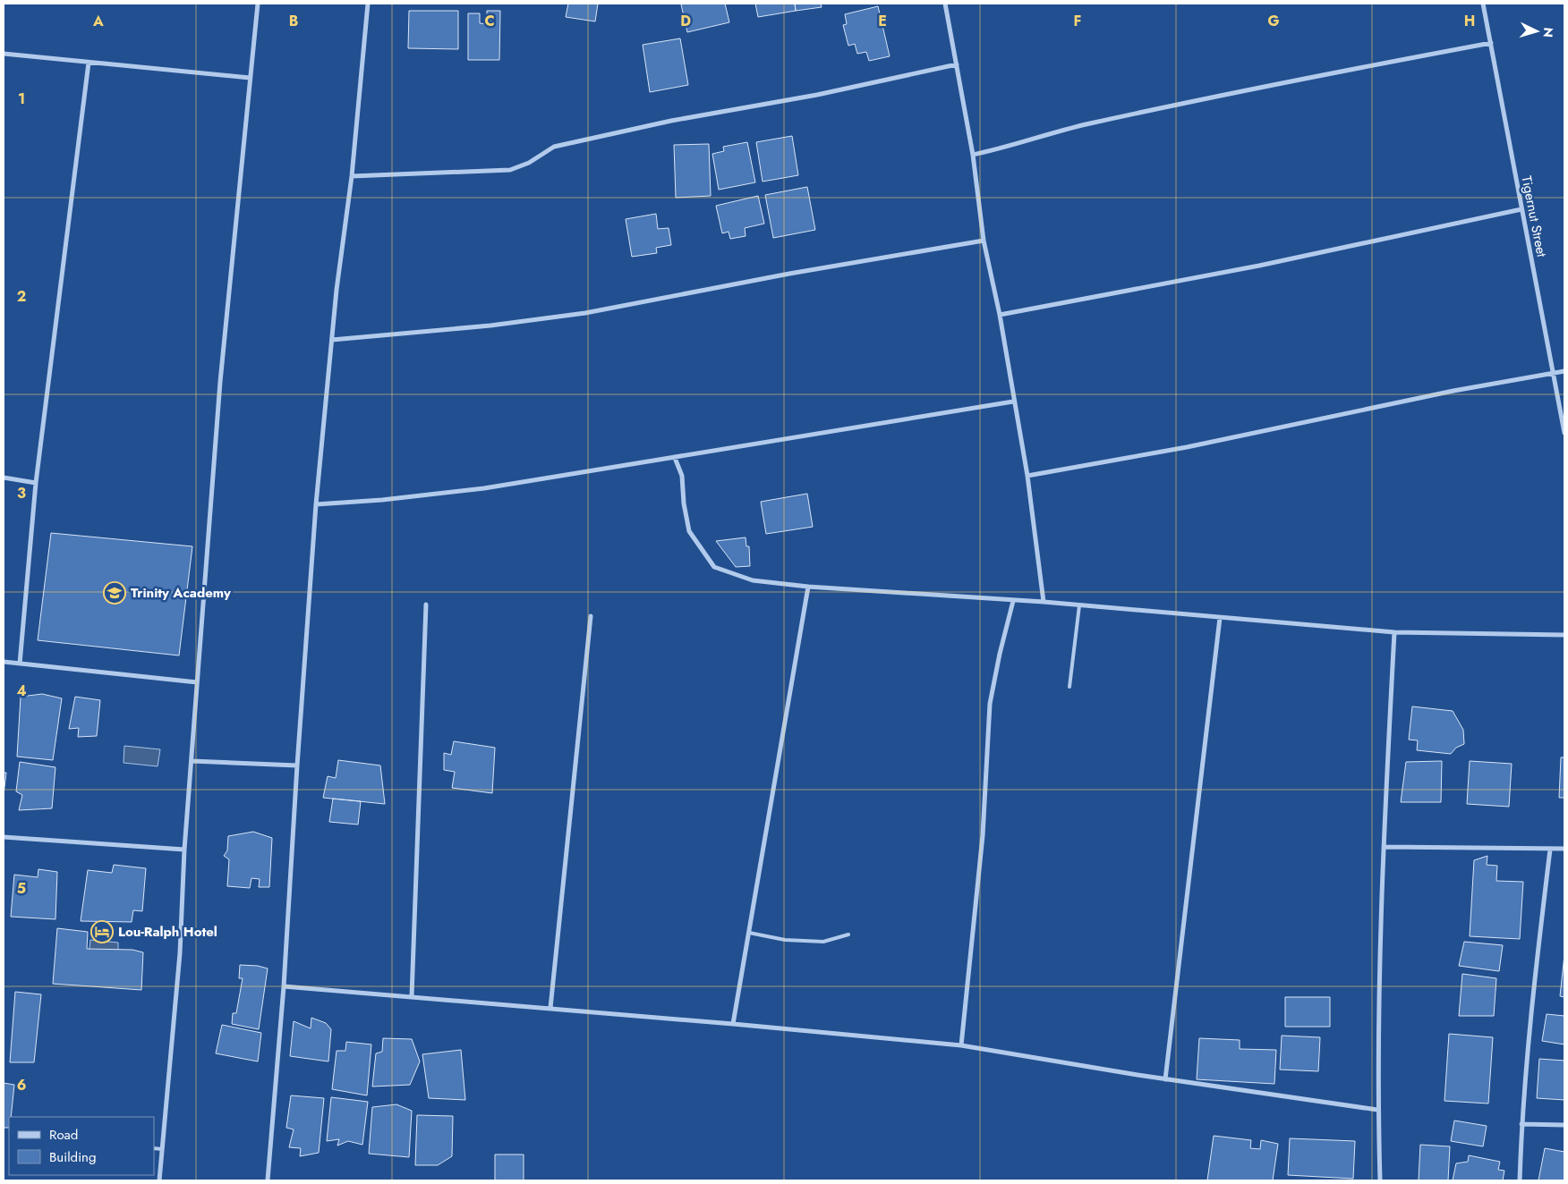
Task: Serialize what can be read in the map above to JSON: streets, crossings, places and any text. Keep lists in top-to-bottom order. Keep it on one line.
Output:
{"streets":{"street":["Tigernut Street"]},"places":{"school or university":["Trinity Academy"],"hotel":["Lou-Ralph Hotel"]},"legend":["Road","Building"],"north":"right","grid":{"columns":["A","B","C","D","E","F","G","H"],"rows":["1","2","3","4","5","6"]}}
